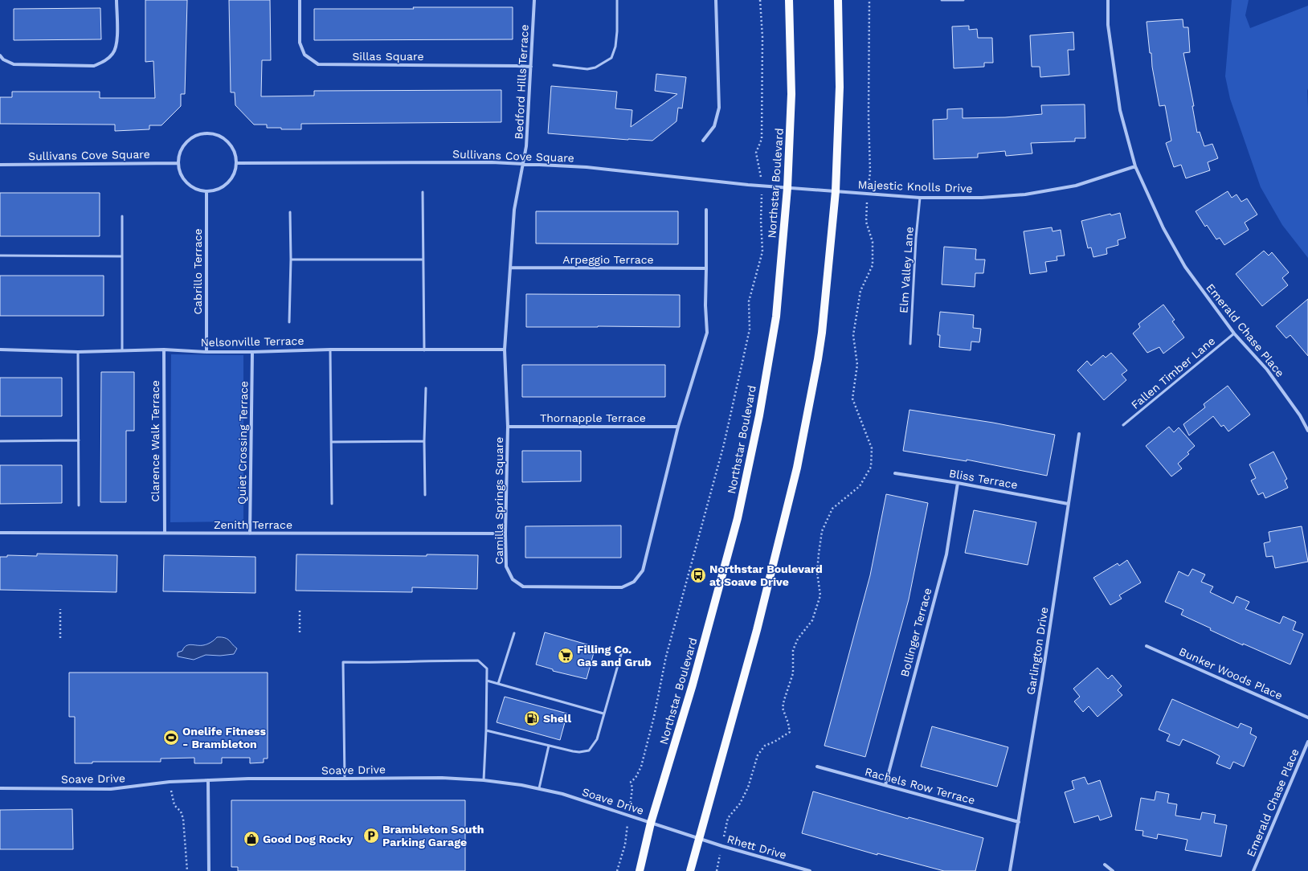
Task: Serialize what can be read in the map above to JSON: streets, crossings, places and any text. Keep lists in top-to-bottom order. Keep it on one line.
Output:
{"streets":{"main road":["Northstar Boulevard"],"street":["Sillas Square","Bedford Hills Terrace","Sullivans Cove Square","Majestic Knolls Drive","Arpeggio Terrace","Cabrillo Terrace","Emerald Chase Place","Nelsonville Terrace","Thornapple Terrace","Clarence Walk Terrace","Quiet Crossing Terrace","Bliss Terrace","Camilla Springs Square","Zenith Terrace","Bollinger Terrace","Garlington Drive","Bunker Woods Place","Soave Drive","Rachels Row Terrace","Rhett Drive"],"lane":["Elm Valley Lane","Fallen Timber Lane"]},"crossings":[["Sillas Square","Bedford Hills Terrace"],["Bedford Hills Terrace","Sullivans Cove Square"],["Bedford Hills Terrace","Camilla Springs Square"],["Sullivans Cove Square","Northstar Boulevard"],["Sullivans Cove Square","Majestic Knolls Drive"],["Sullivans Cove Square","Cabrillo Terrace"],["Sullivans Cove Square","Camilla Springs Square"],["Northstar Boulevard","Majestic Knolls Drive"],["Northstar Boulevard","Soave Drive"],["Majestic Knolls Drive","Elm Valley Lane"],["Majestic Knolls Drive","Emerald Chase Place"],["Arpeggio Terrace","Camilla Springs Square"],["Cabrillo Terrace","Nelsonville Terrace"],["Emerald Chase Place","Fallen Timber Lane"],["Nelsonville Terrace","Clarence Walk Terrace"],["Nelsonville Terrace","Quiet Crossing Terrace"],["Nelsonville Terrace","Camilla Springs Square"],["Thornapple Terrace","Camilla Springs Square"],["Clarence Walk Terrace","Zenith Terrace"],["Quiet Crossing Terrace","Zenith Terrace"],["Bliss Terrace","Bollinger Terrace"],["Bliss Terrace","Garlington Drive"],["Camilla Springs Square","Zenith Terrace"],["Bollinger Terrace","Rachels Row Terrace"],["Garlington Drive","Rachels Row Terrace"],["Soave Drive","Rhett Drive"]],"places":{"bus stop":["Northstar Boulevard at Soave Drive"],"supermarket":["Filling Co. Gas and Grub"],"fuel station":["Shell"],"sports":["Onelife Fitness - Brambleton"],"parking":["Brambleton South Parking Garage"],"shop":["Good Dog Rocky"]}}
